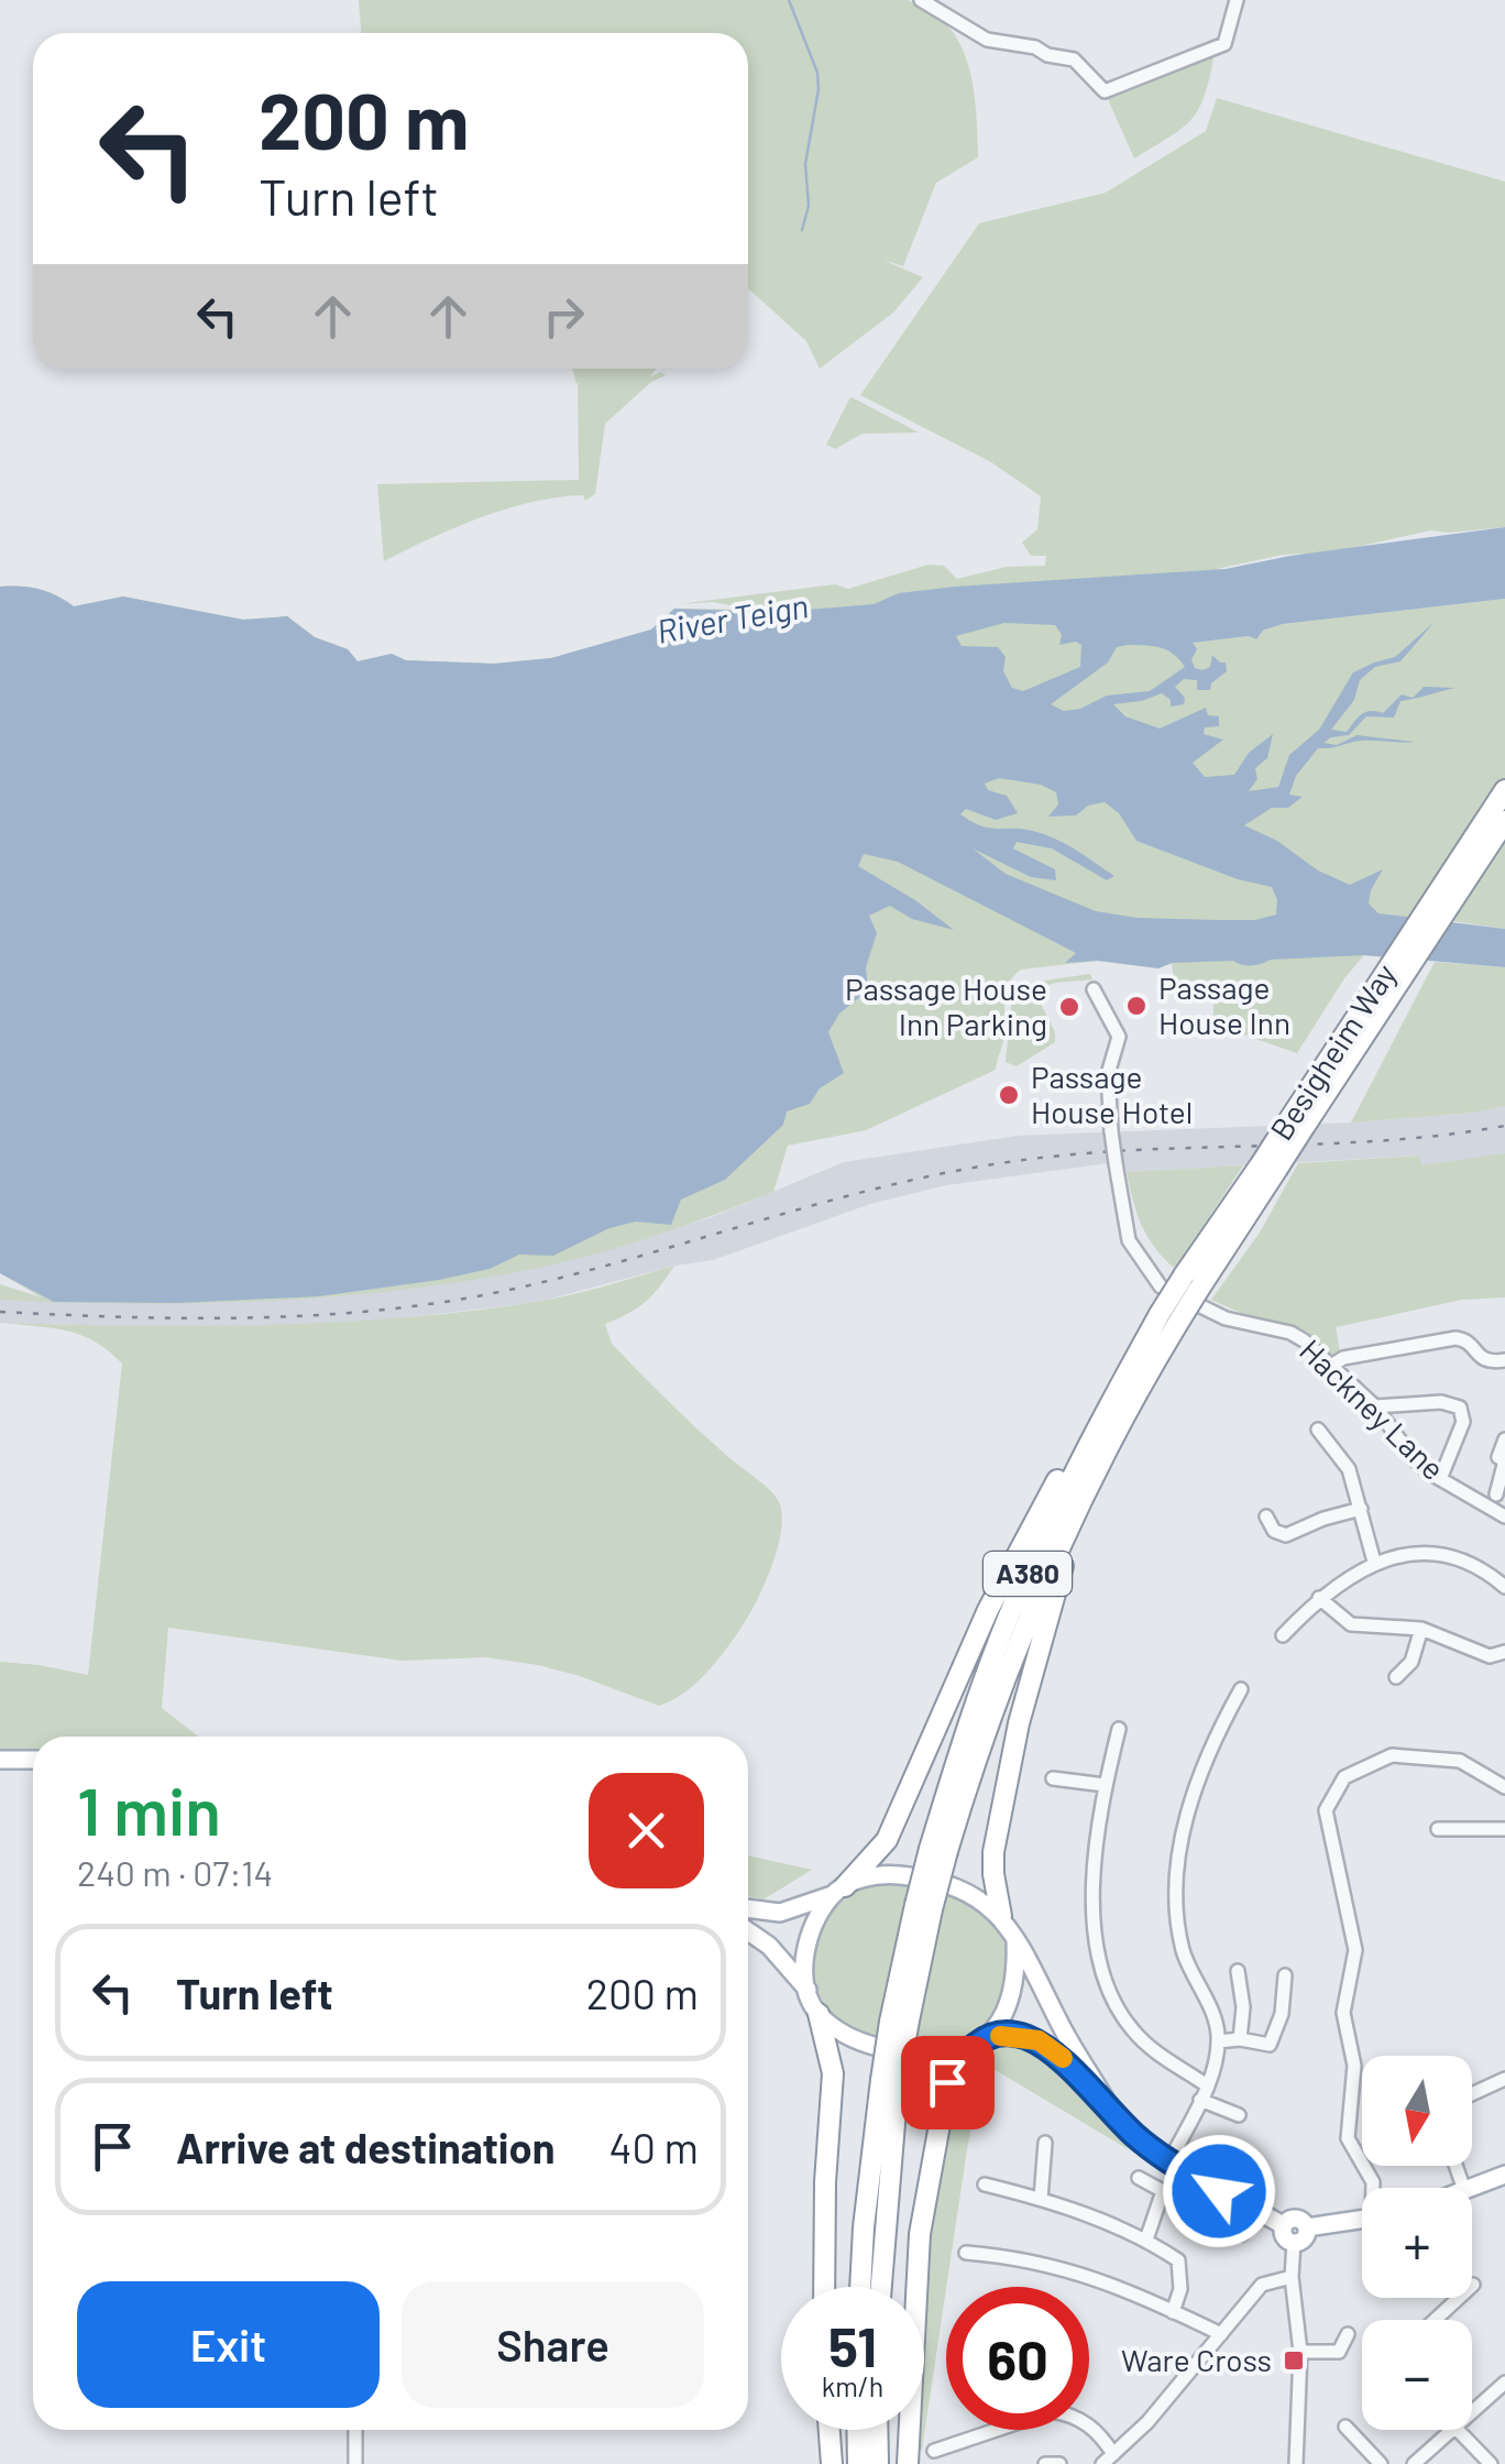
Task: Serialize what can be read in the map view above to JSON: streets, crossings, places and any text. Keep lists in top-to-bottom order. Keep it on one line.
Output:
{"streets":{"highway":["Besigheim Way","A380"],"street":["Hackney Lane"]},"crossings":[["Besigheim Way","A380"]],"water":["River Teign"],"places":{"other":["Passage House Inn","Passage House Inn Parking","Passage House Hotel"],"transit":["Ware Cross"]},"north":"bottom","page":{"turn":["200 m","Turn left"],"heading":["1 min","240 m · 07:14"],"list":[{"name":"Turn left","value":"200 m"},{"name":"Arrive at destination","value":"40 m"}],"map_buttons":["+","−"],"buttons":["Exit","Share"],"speed":"51 km/h","limit":"60"}}
